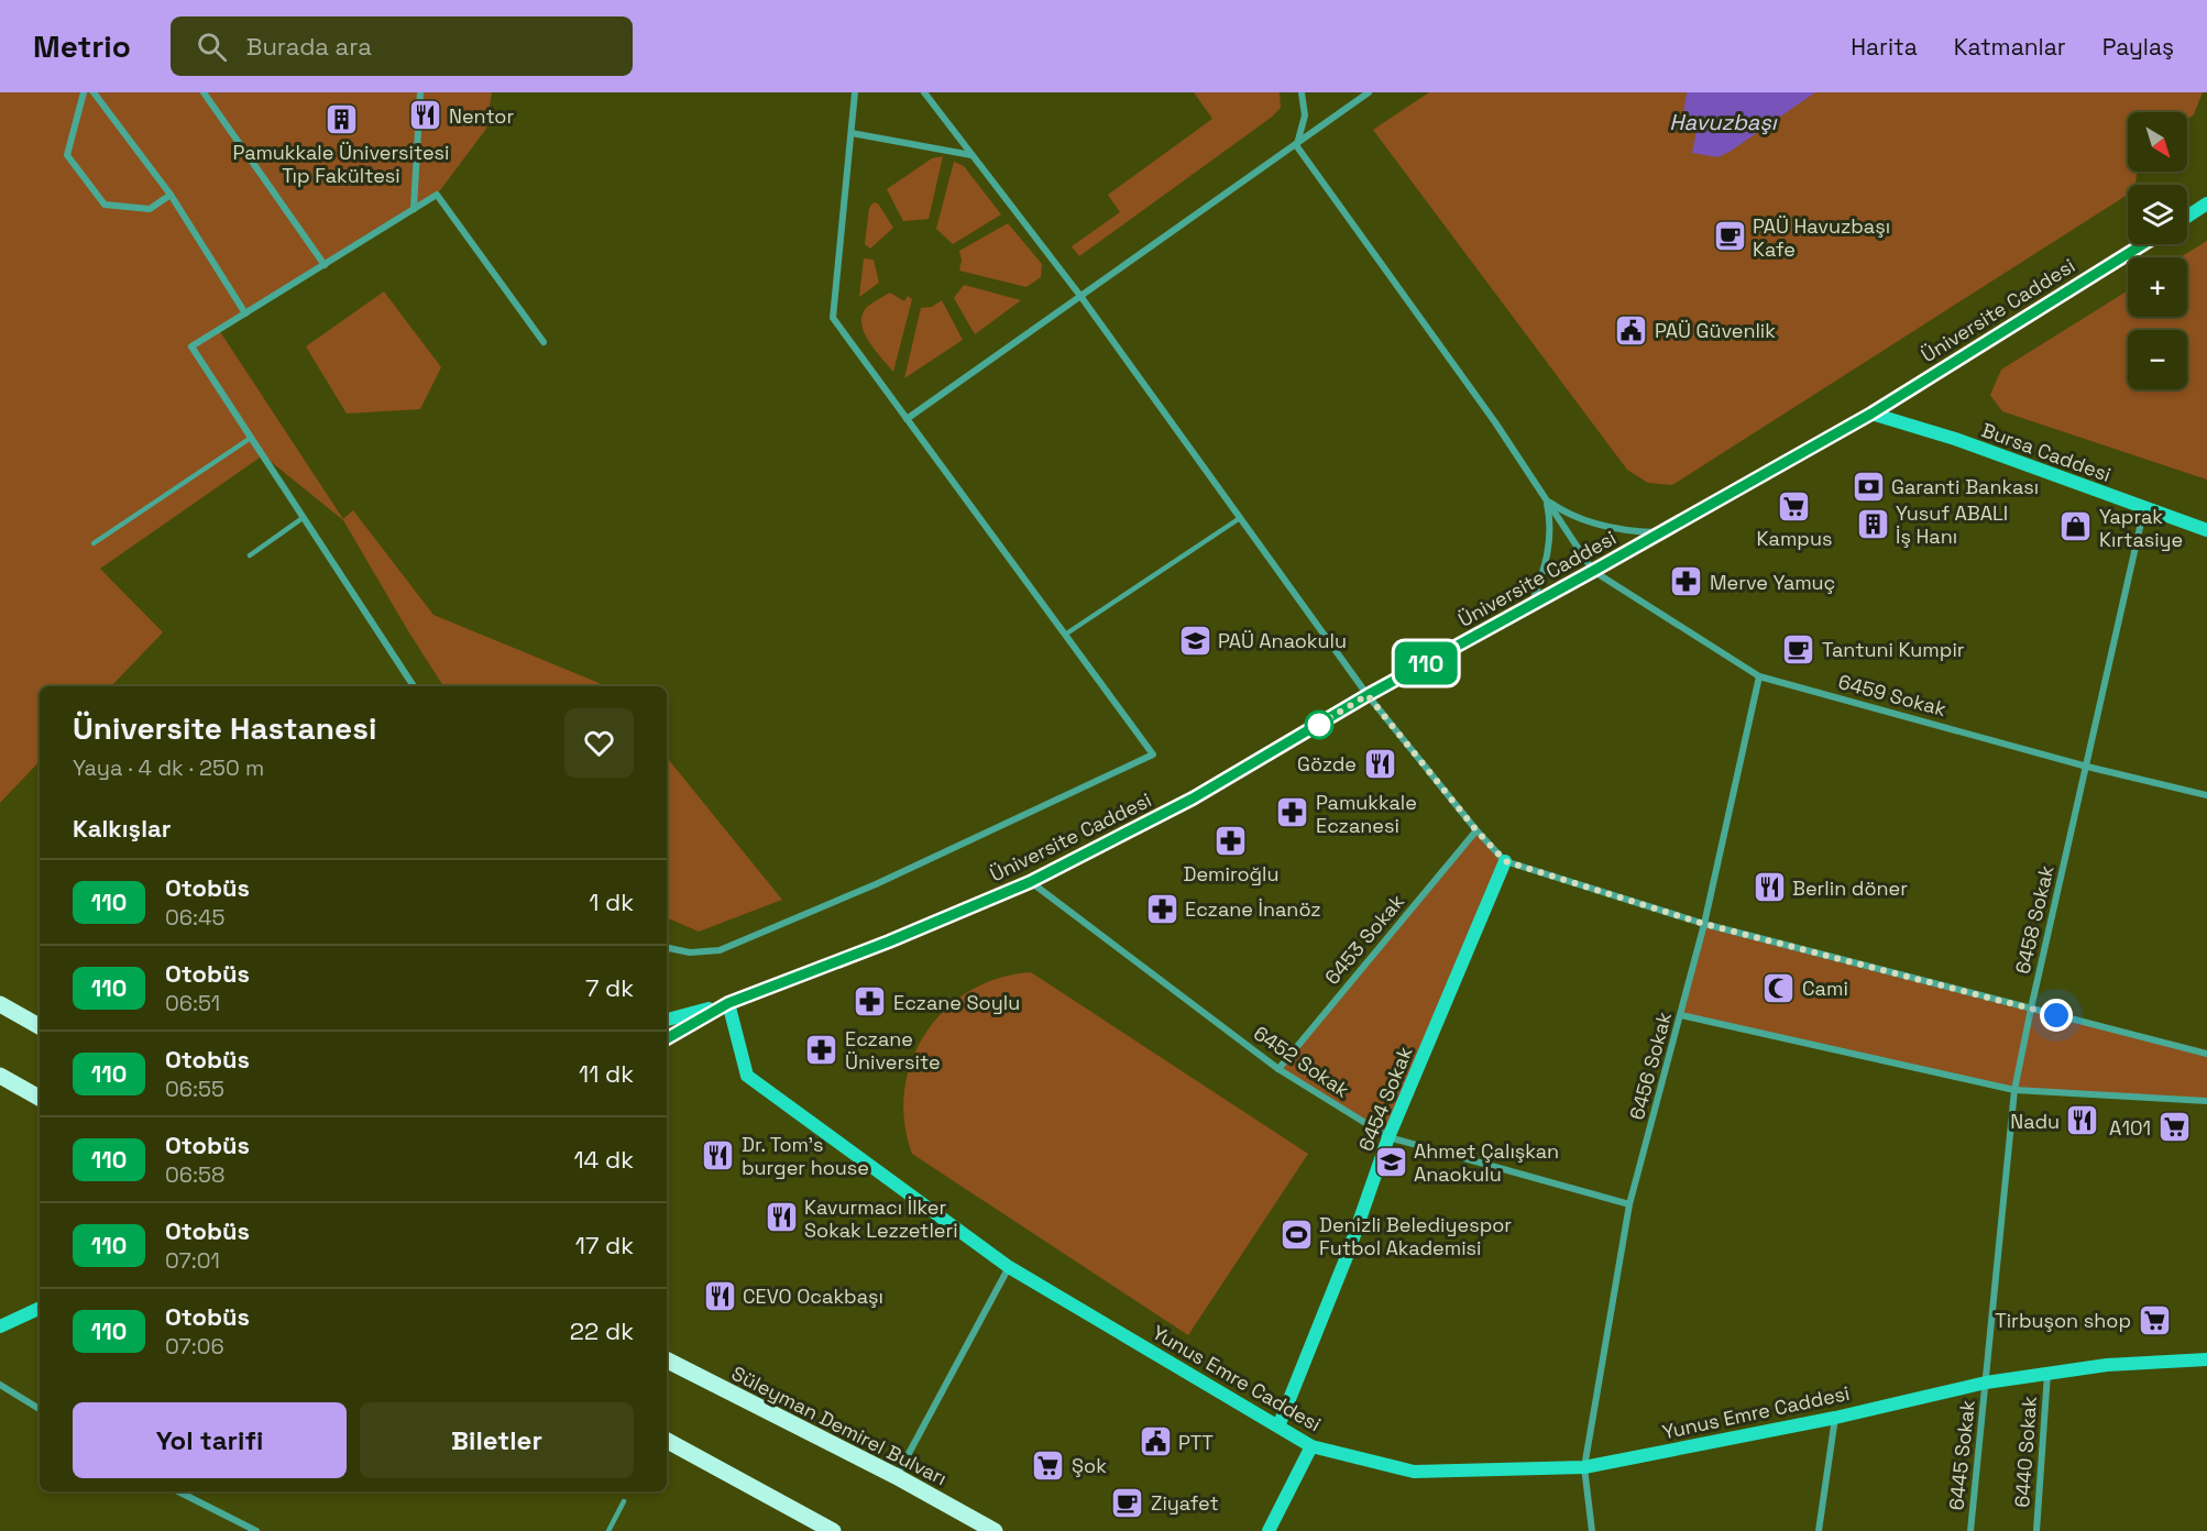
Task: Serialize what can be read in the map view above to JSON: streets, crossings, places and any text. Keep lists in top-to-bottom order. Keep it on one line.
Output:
{"streets":{"main road":["Süleyman Demirel Bulvarı"],"street":["Üniversite Caddesi","Bursa Caddesi","6459 Sokak","6458 Sokak","6453 Sokak","6452 Sokak","6456 Sokak","6454 Sokak","Yunus Emre Caddesi","6440 Sokak","6445 Sokak"]},"crossings":[["Üniversite Caddesi","Bursa Caddesi"],["Üniversite Caddesi","6459 Sokak"],["Üniversite Caddesi","6452 Sokak"],["Üniversite Caddesi","Yunus Emre Caddesi"],["Bursa Caddesi","6458 Sokak"],["6459 Sokak","6458 Sokak"],["6459 Sokak","6456 Sokak"],["6458 Sokak","Yunus Emre Caddesi"],["6458 Sokak","6445 Sokak"],["6453 Sokak","6452 Sokak"],["6452 Sokak","6456 Sokak"],["6452 Sokak","6454 Sokak"],["6456 Sokak","Yunus Emre Caddesi"],["6454 Sokak","Yunus Emre Caddesi"],["Yunus Emre Caddesi","6440 Sokak"],["Yunus Emre Caddesi","6445 Sokak"]],"water":["Havuzbaşı"],"places":{"restaurant":["Nentor","Gözde","Berlin döner","Nadu","Dr. Tom’s burger house","Kavurmacı İlker Sokak Lezzetleri","CEVO Ocakbaşı"],"building":["Pamukkale Üniversitesi Tıp Fakültesi","Yusuf ABALI İş Hanı"],"cafe":["PAÜ Havuzbaşı Kafe","Tantuni Kumpir","Ziyafet"],"public building":["PAÜ Güvenlik","PTT"],"bank":["Garanti Bankası"],"supermarket":["Kampus","A101","Tirbuşon shop","Şok"],"shop":["Yaprak Kırtasiye"],"pharmacy":["Merve Yamuç","Pamukkale Eczanesi","Demiroğlu","Eczane İnanöz","Eczane Soylu","Eczane Üniversite"],"school or university":["PAÜ Anaokulu","Ahmet Çalışkan Anaokulu"],"mosque":["Cami"],"sports":["Denizli Belediyespor Futbol Akademisi"]},"lines":["bus line 110"],"north":"bottom right","page":{"header":"Metrio","search":"Burada ara","nav":["Harita","Katmanlar","Paylaş"],"on_map":"110","map_buttons":["+","−"],"heading":[["Üniversite Hastanesi","Yaya · 4 dk · 250 m"],"Kalkışlar"],"list":[{"mark":"110","name":"Otobüs","note":"06:45","value":"1 dk"},{"mark":"110","name":"Otobüs","note":"06:51","value":"7 dk"},{"mark":"110","name":"Otobüs","note":"06:55","value":"11 dk"},{"mark":"110","name":"Otobüs","note":"06:58","value":"14 dk"},{"mark":"110","name":"Otobüs","note":"07:01","value":"17 dk"},{"mark":"110","name":"Otobüs","note":"07:06","value":"22 dk"}],"buttons":["Yol tarifi","Biletler"]}}
